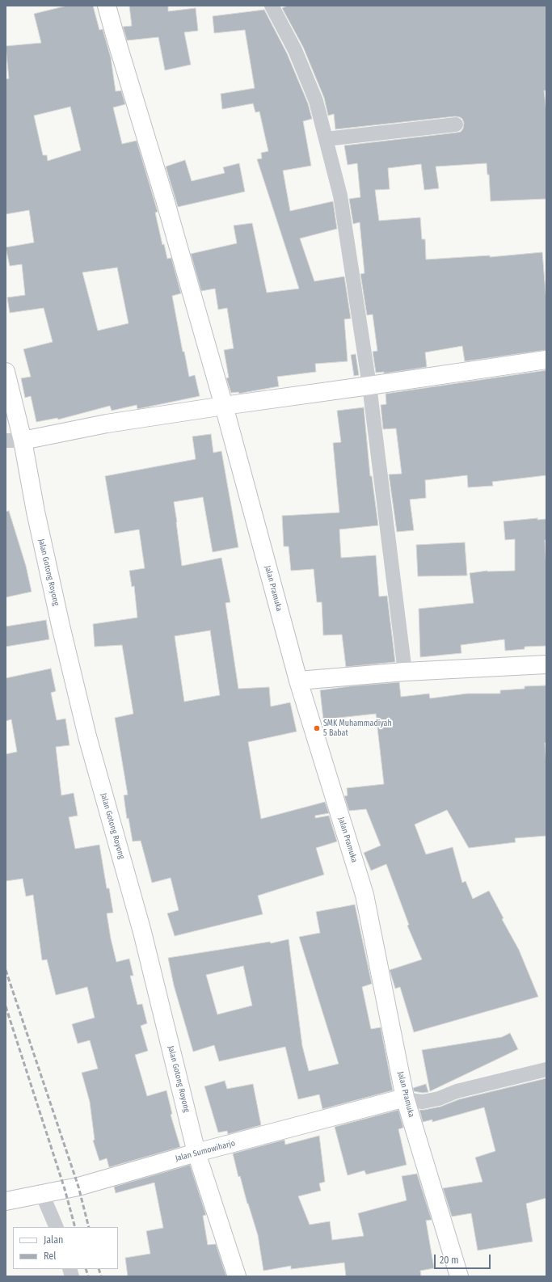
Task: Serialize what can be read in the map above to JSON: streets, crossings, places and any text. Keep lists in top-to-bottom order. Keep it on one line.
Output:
{"streets":{"street":["Jalan Gotong Royong","Jalan Pramuka","Jalan Sumowiharjo"]},"crossings":[["Jalan Gotong Royong","Jalan Sumowiharjo"],["Jalan Pramuka","Jalan Sumowiharjo"]],"places":["SMK Muhammadiyah 5 Babat"],"legend":["Jalan","Rel"],"scale_bar":"20 m"}
